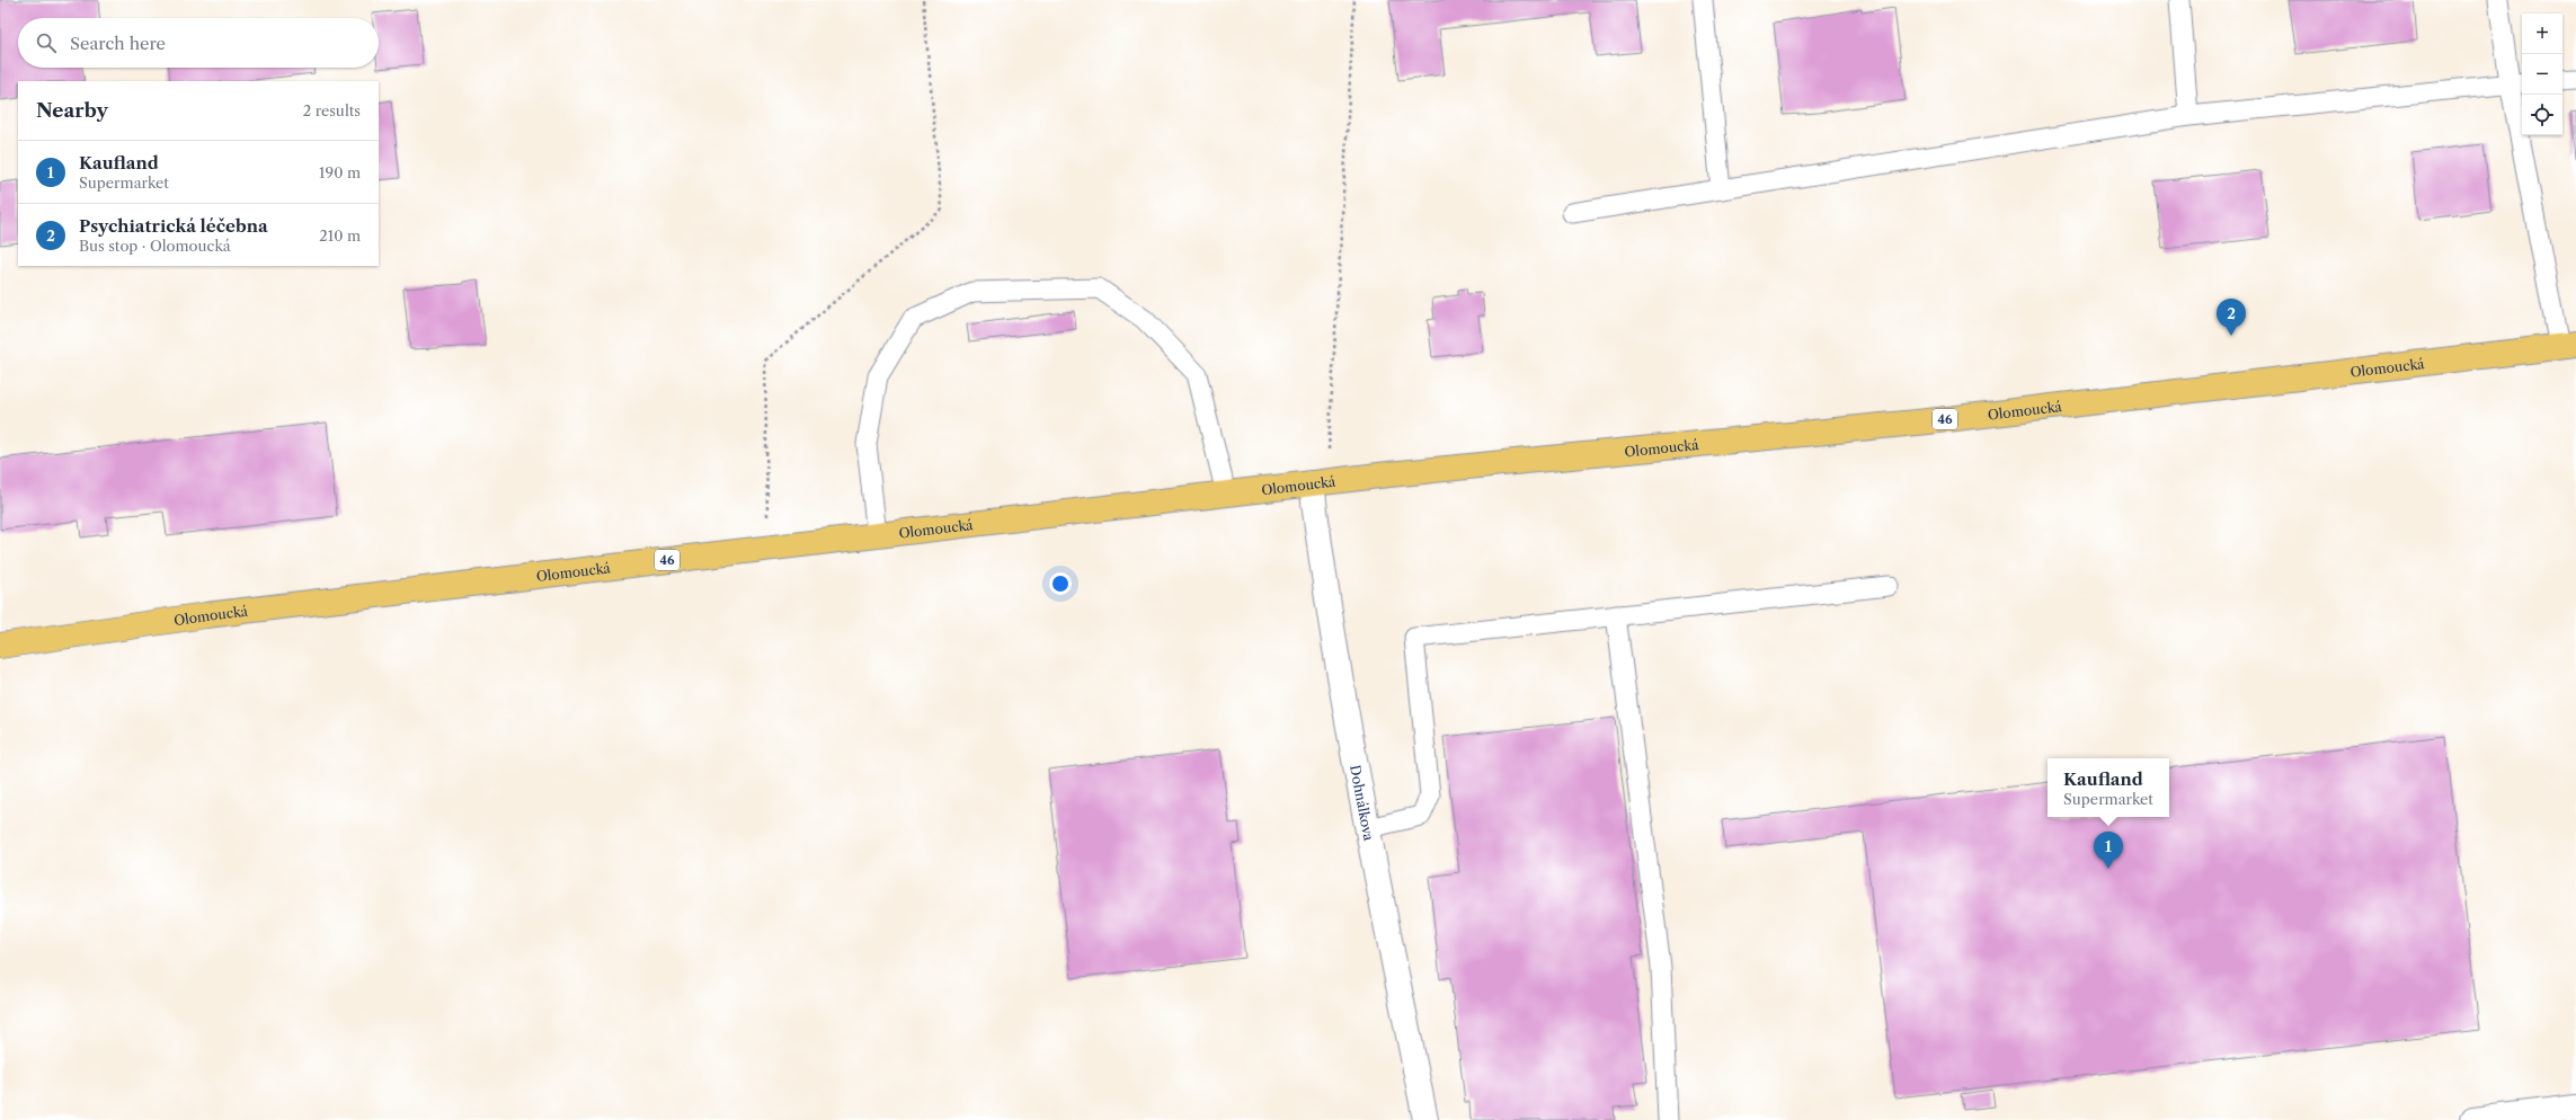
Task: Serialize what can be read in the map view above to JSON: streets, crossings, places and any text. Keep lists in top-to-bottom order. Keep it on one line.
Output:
{"streets":{"main road":["Olomoucká","46"],"street":["Dohnálkova"]},"crossings":[["Olomoucká","Dohnálkova"]],"page":{"map_buttons":["+","−"],"search":"Search here","heading":["Nearby","2 results"],"list":[{"mark":"1","name":"Kaufland","note":"Supermarket","value":"190 m"},{"mark":"2","name":"Psychiatrická léčebna","note":"Bus stop · Olomoucká","value":"210 m"}],"pins":["2","1"],"popup":["Kaufland","Supermarket"]}}
